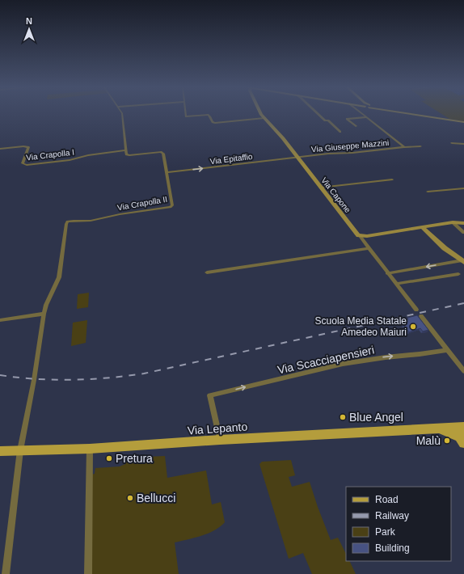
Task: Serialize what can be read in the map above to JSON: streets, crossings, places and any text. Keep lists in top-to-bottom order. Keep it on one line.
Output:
{"streets":{"main road":["Via Lepanto"],"street":["Via Giuseppe Mazzini","Via Crapolla I","Via Epitaffio","Via Capone","Via Crapolla II","Via Scacciapensieri"]},"crossings":[["Via Giuseppe Mazzini","Via Epitaffio"],["Via Giuseppe Mazzini","Via Capone"],["Via Crapolla I","Via Crapolla II"],["Via Epitaffio","Via Capone"],["Via Epitaffio","Via Crapolla II"],["Via Crapolla II","Via Lepanto"],["Via Scacciapensieri","Via Lepanto"]],"one_way":["Via Epitaffio","Via Scacciapensieri"],"places":["Scuola Media Statale Amedeo Maiuri","Blue Angel","Malù","Pretura","Bellucci"],"legend":["Road","Railway","Park","Building"],"north":"top"}
